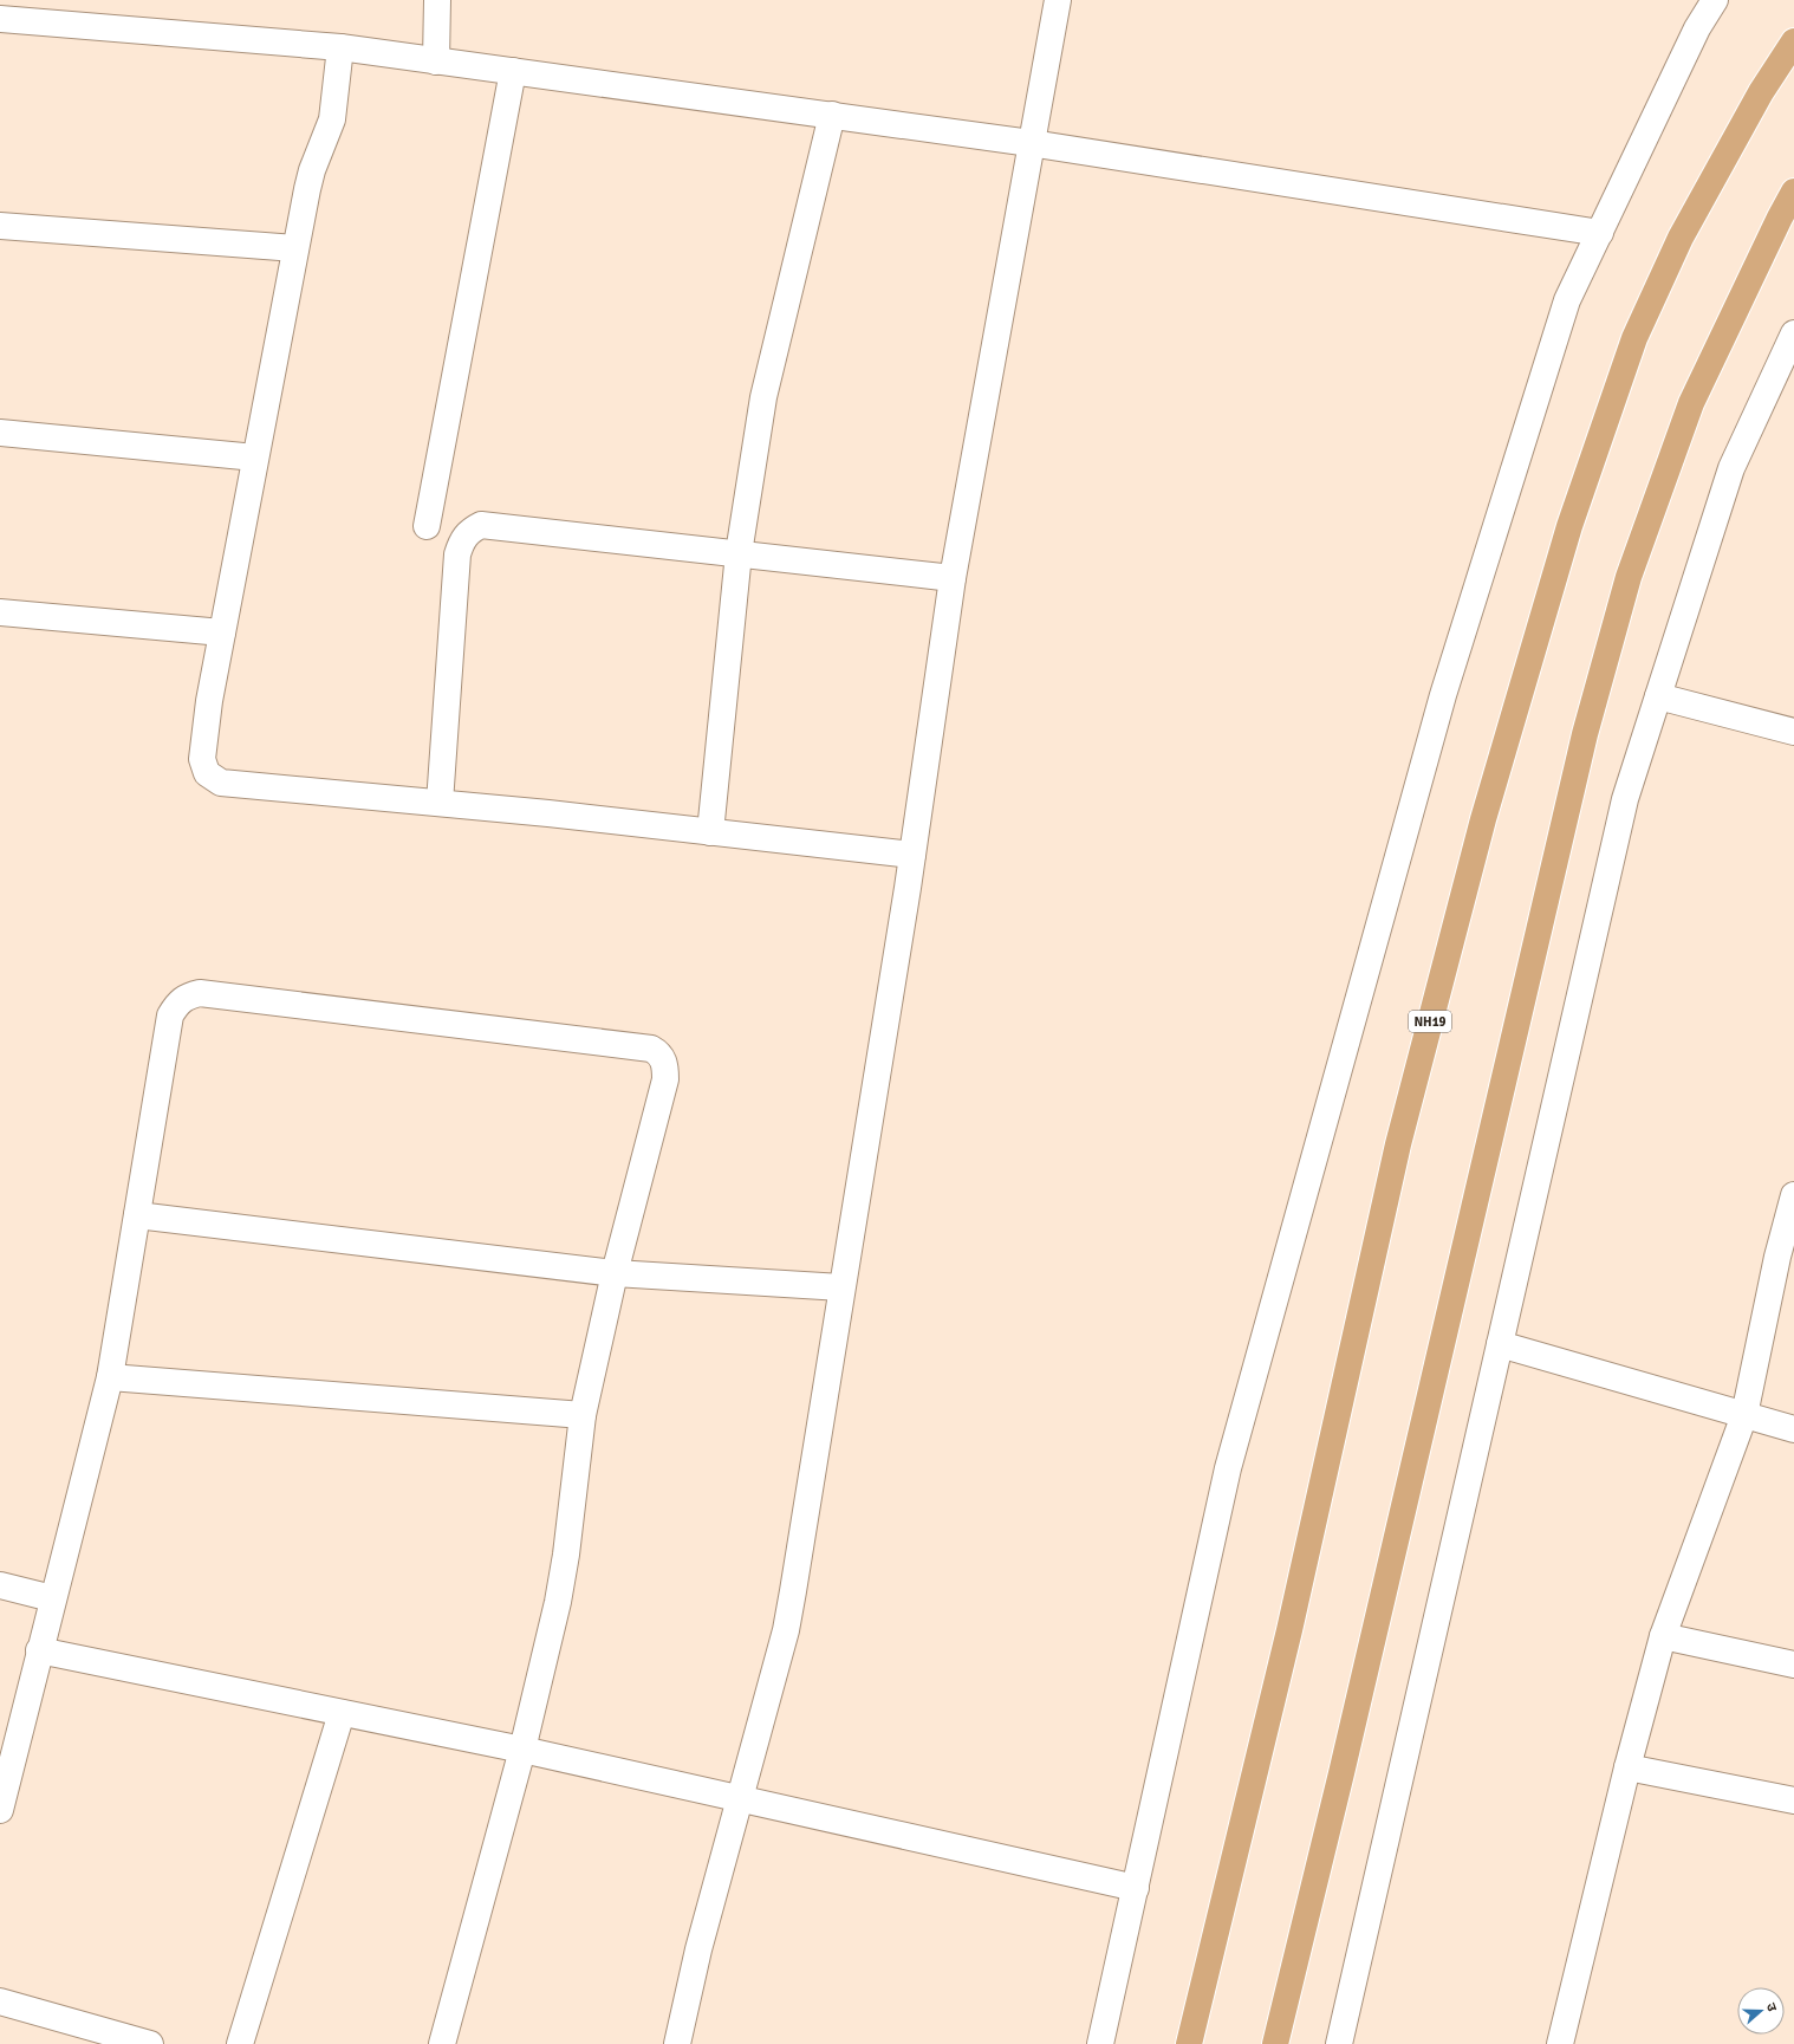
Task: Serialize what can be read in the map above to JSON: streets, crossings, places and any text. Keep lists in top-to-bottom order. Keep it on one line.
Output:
{"streets":{"highway":["NH19"]},"north":"right"}
